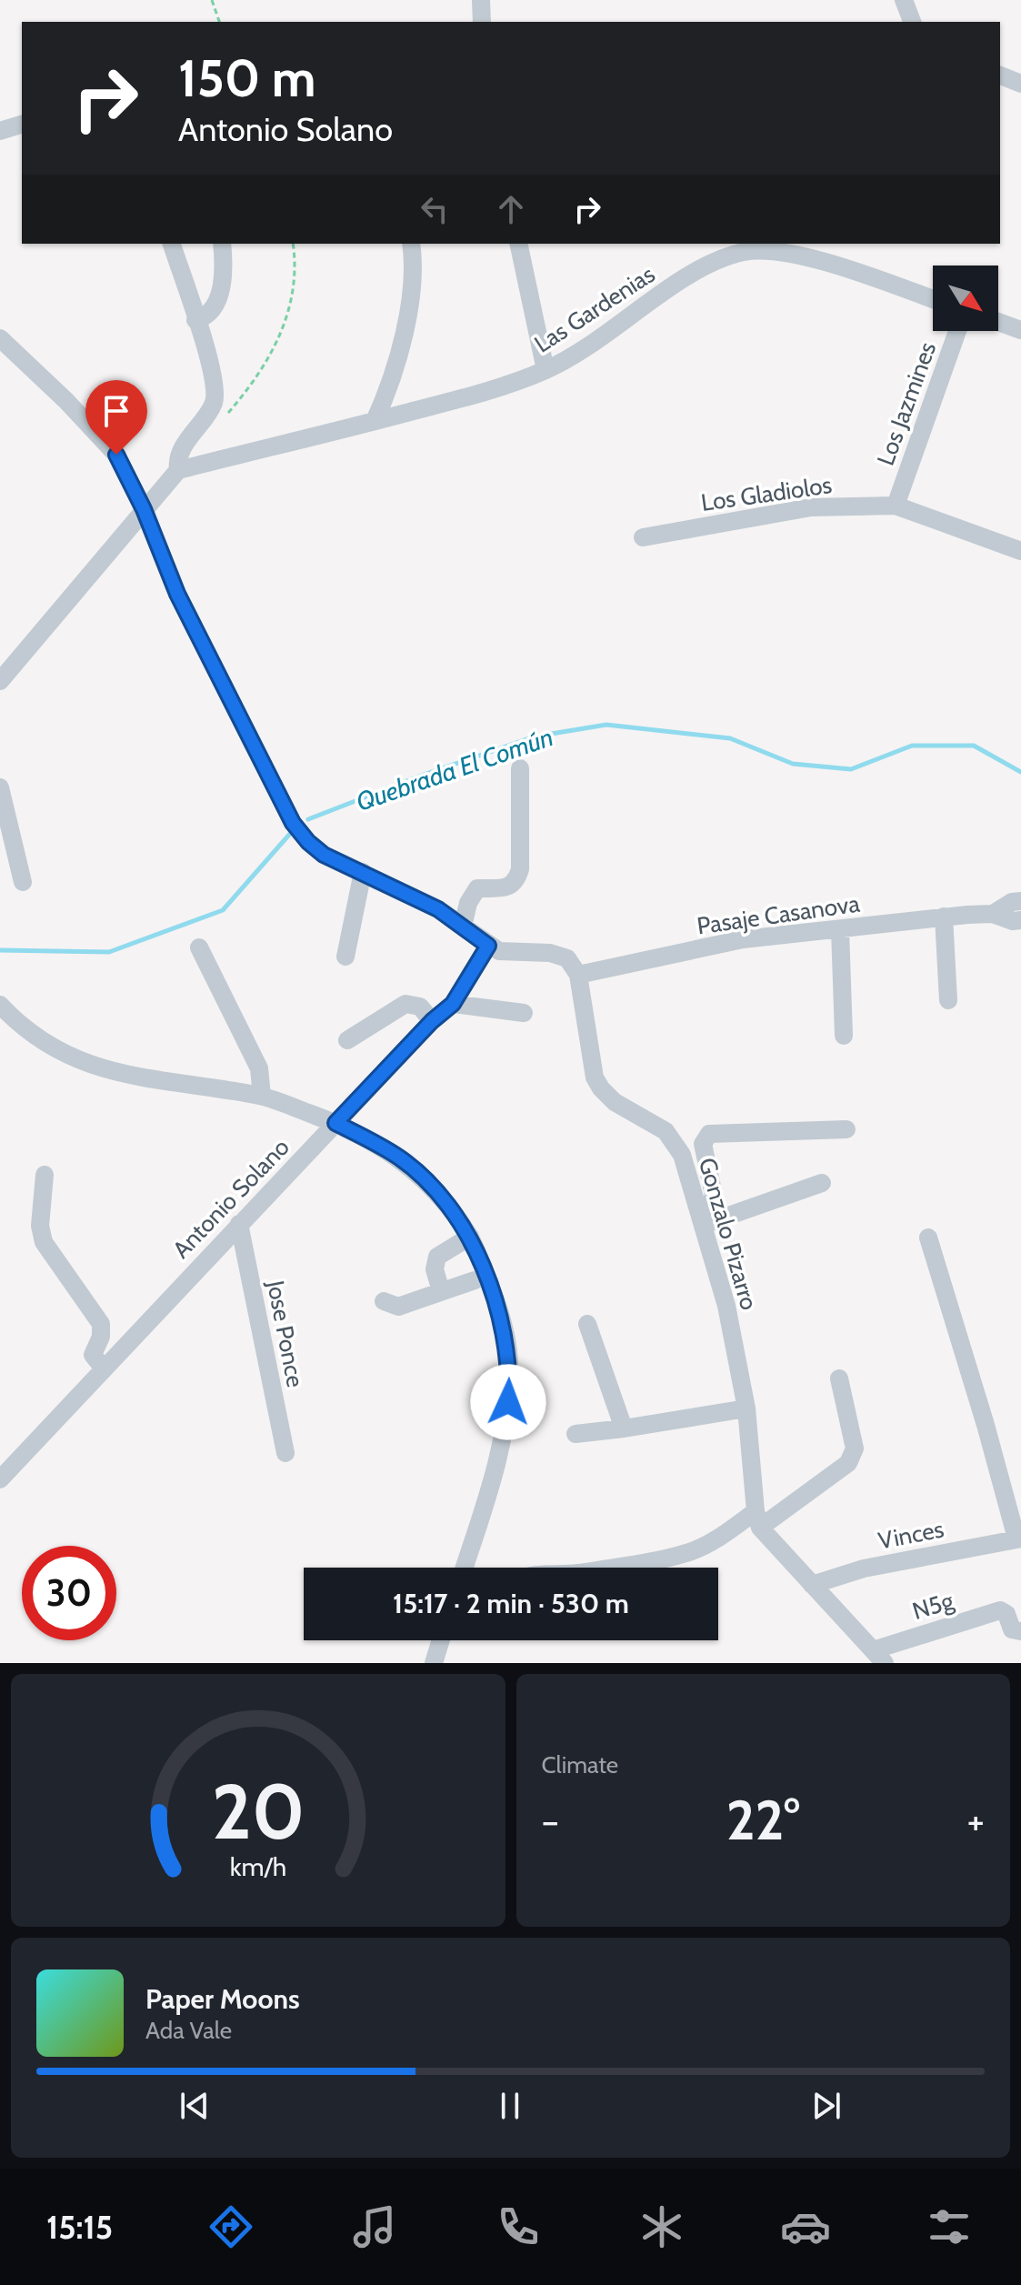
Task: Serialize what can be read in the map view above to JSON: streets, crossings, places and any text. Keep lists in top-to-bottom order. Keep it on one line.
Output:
{"streets":{"street":["Las Gardenias","Los Jazmines","Los Gladiolos","Pasaje Casanova","Antonio Solano","Gonzalo Pizarro","Jose Ponce","Vinces","N5g"]},"crossings":[["Los Jazmines","Los Gladiolos"],["Pasaje Casanova","Gonzalo Pizarro"],["Antonio Solano","Jose Ponce"]],"water":["Quebrada El Común"],"north":"bottom right","page":{"turn":["150 m","Antonio Solano"],"limit":"30","trip":"15:17 · 2 min · 530 m","tile":"Climate","heat":["−","22°","+"],"song":["Paper Moons","Ada Vale"],"tabs":"15:15","gauge":["20","km/h"]}}
